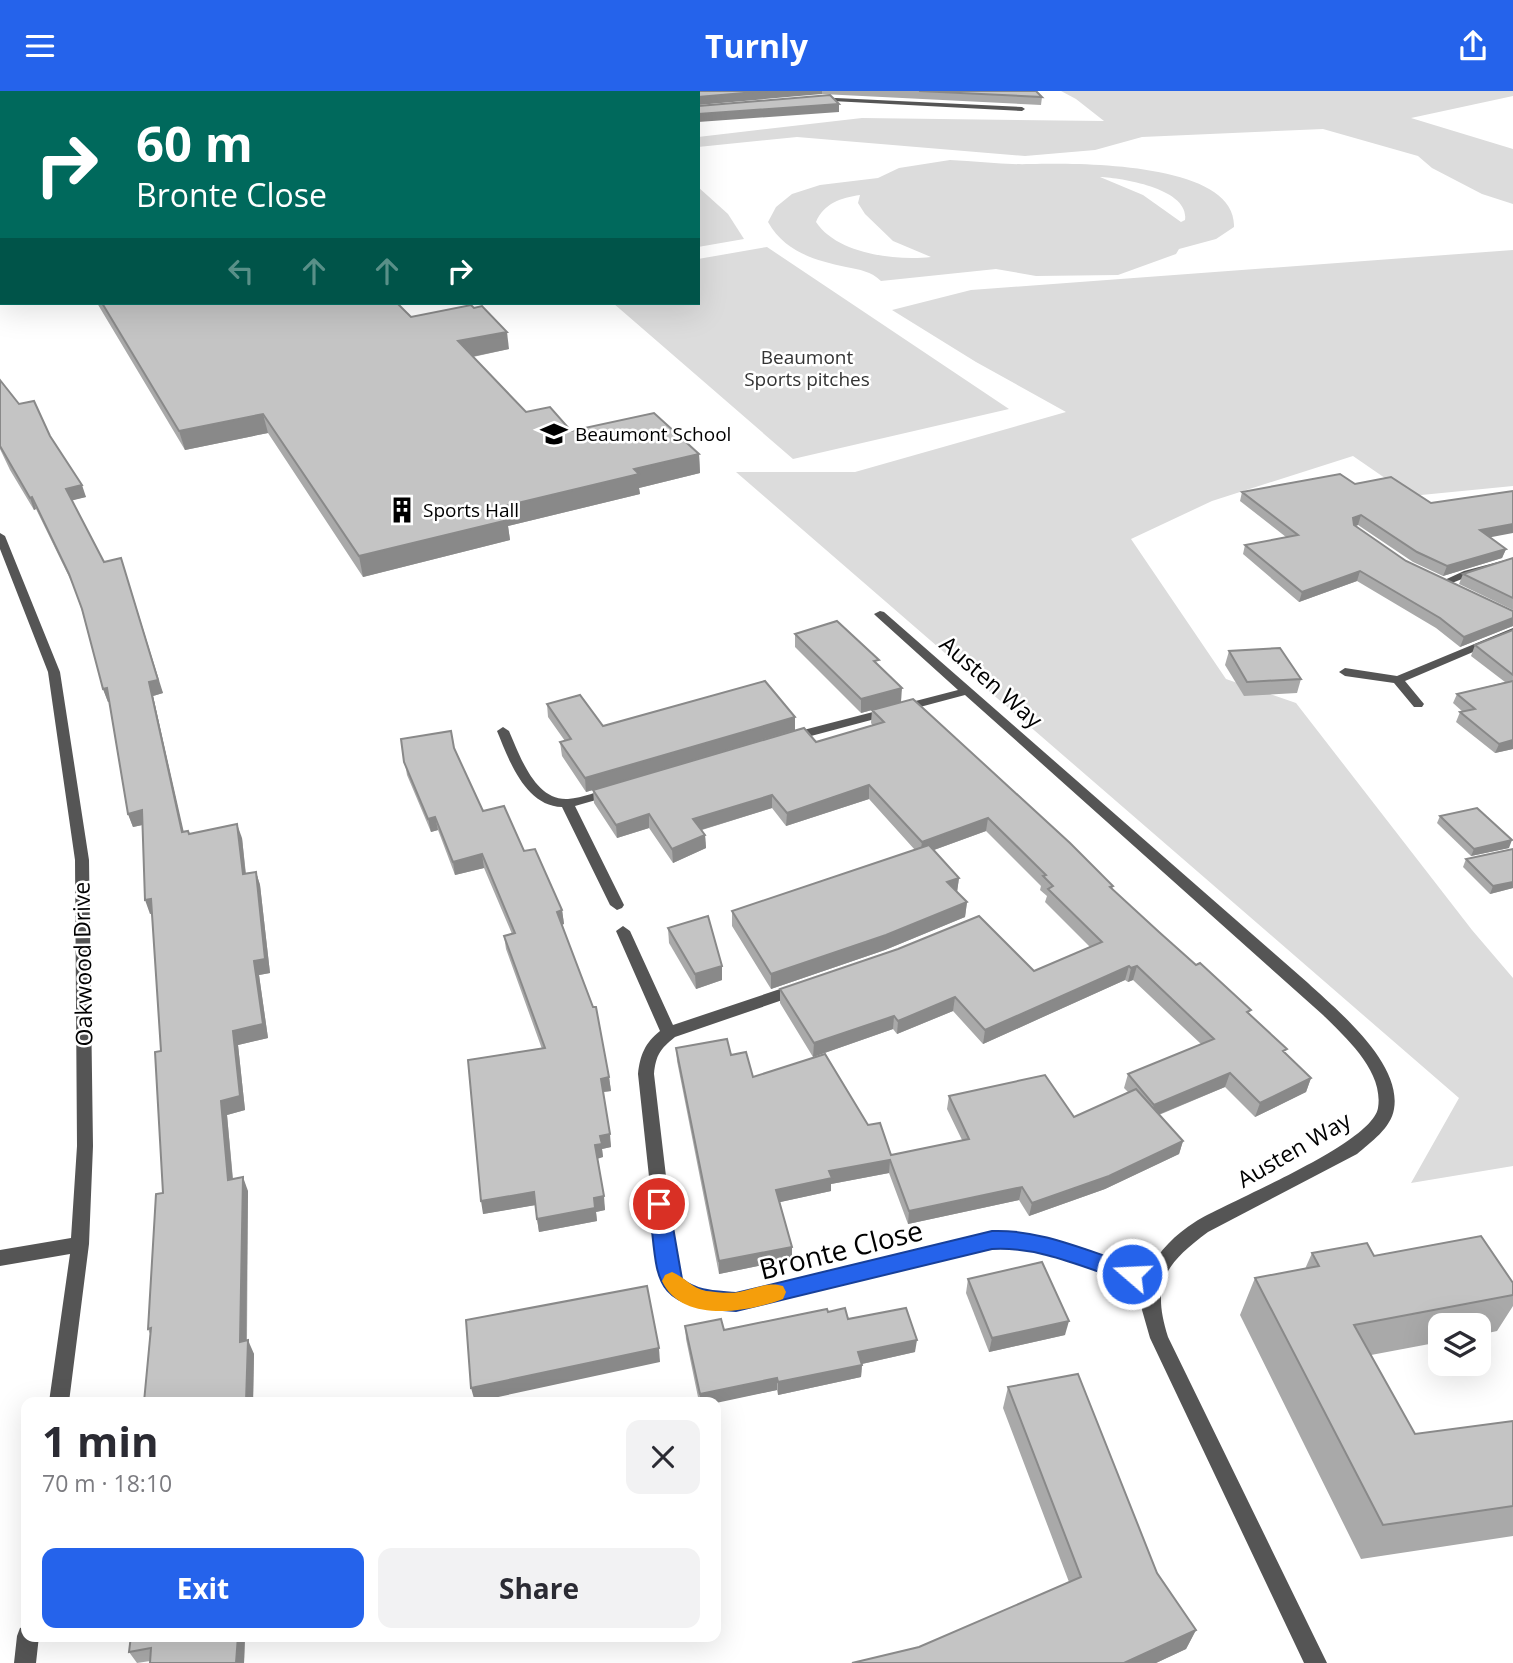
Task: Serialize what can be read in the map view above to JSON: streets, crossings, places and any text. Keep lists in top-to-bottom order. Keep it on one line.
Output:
{"streets":{"street":["Austen Way","Oakwood Drive","Bronte Close"]},"crossings":[["Austen Way","Bronte Close"]],"parks":["Beaumont Sports pitches"],"places":{"school or university":["Beaumont School"],"building":["Sports Hall"]},"page":{"header":"Turnly","turn":["60 m","Bronte Close"],"heading":["1 min","70 m · 18:10"],"buttons":["Exit","Share"]}}
